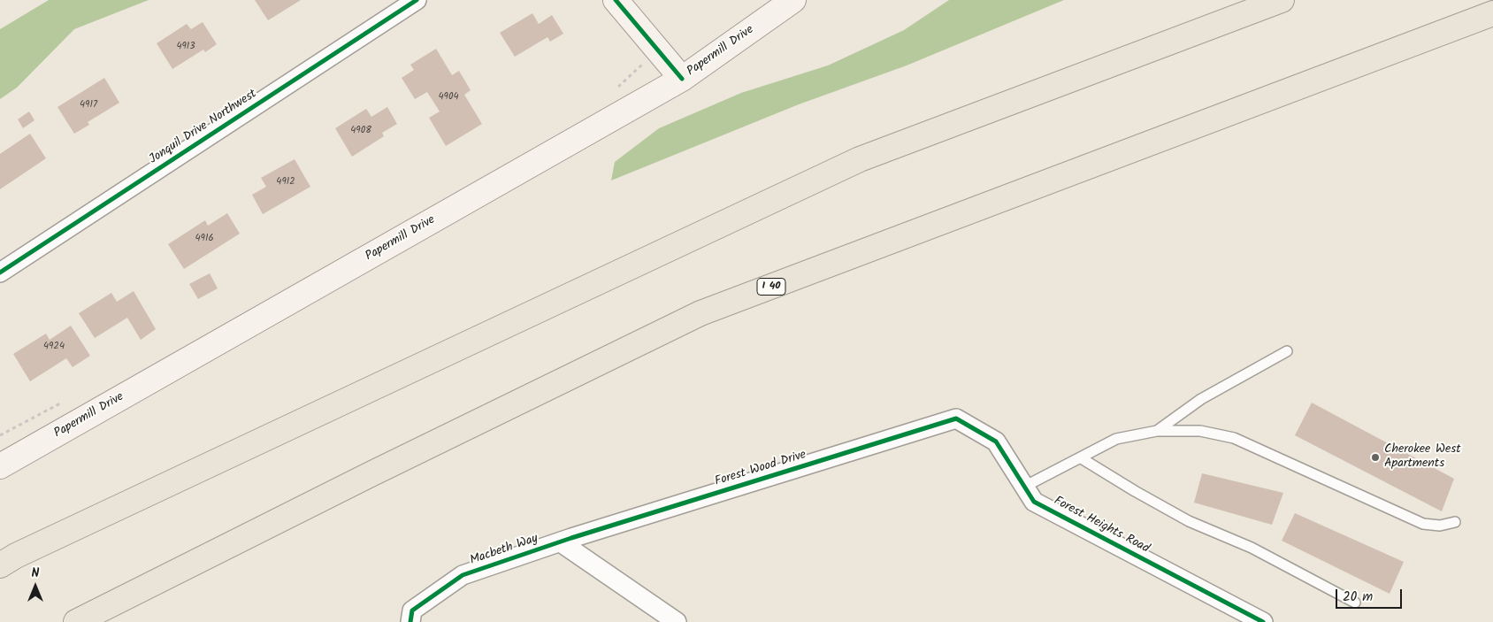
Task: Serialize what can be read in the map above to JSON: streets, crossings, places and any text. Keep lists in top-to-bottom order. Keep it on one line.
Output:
{"streets":{"highway":["I 40"],"main road":["Papermill Drive"],"street":["Jonquil Drive Northwest","Forest Wood Drive","Forest Heights Road","Macbeth Way"]},"crossings":[["Forest Wood Drive","Forest Heights Road"],["Forest Wood Drive","Macbeth Way"]],"places":["Cherokee West Apartments"],"house_numbers":["4913","4904","4917","4908","4912","4916","4924"],"scale_bar":"20 m","north":"top"}
